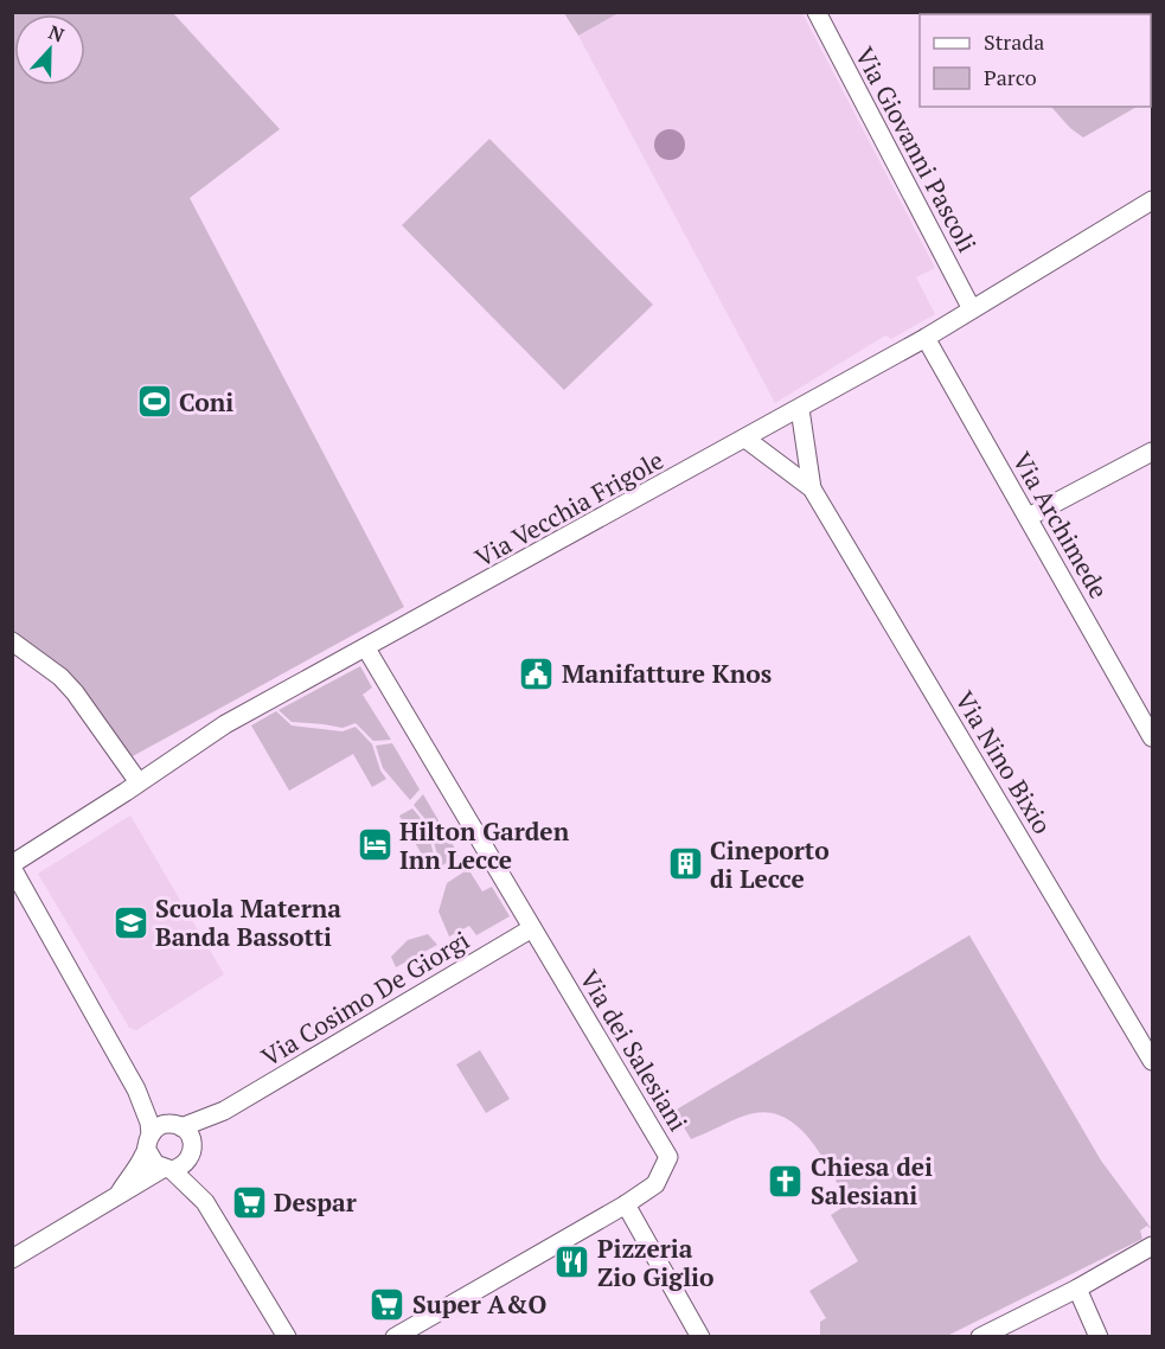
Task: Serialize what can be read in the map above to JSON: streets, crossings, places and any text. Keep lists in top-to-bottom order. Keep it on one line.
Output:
{"streets":{"street":["Via Giovanni Pascoli","Via Vecchia Frigole","Via Archimede","Via Nino Bixio","Via Cosimo De Giorgi","Via dei Salesiani"]},"crossings":[["Via Giovanni Pascoli","Via Vecchia Frigole"],["Via Vecchia Frigole","Via Archimede"],["Via Vecchia Frigole","Via Nino Bixio"],["Via Cosimo De Giorgi","Via dei Salesiani"]],"places":{"sports":["Coni"],"public building":["Manifatture Knos"],"hotel":["Hilton Garden Inn Lecce"],"building":["Cineporto di Lecce"],"school or university":["Scuola Materna Banda Bassotti"],"church":["Chiesa dei Salesiani"],"supermarket":["Despar","Super A&O"],"restaurant":["Pizzeria Zio Giglio"]},"legend":["Strada","Parco"],"north":"top"}
